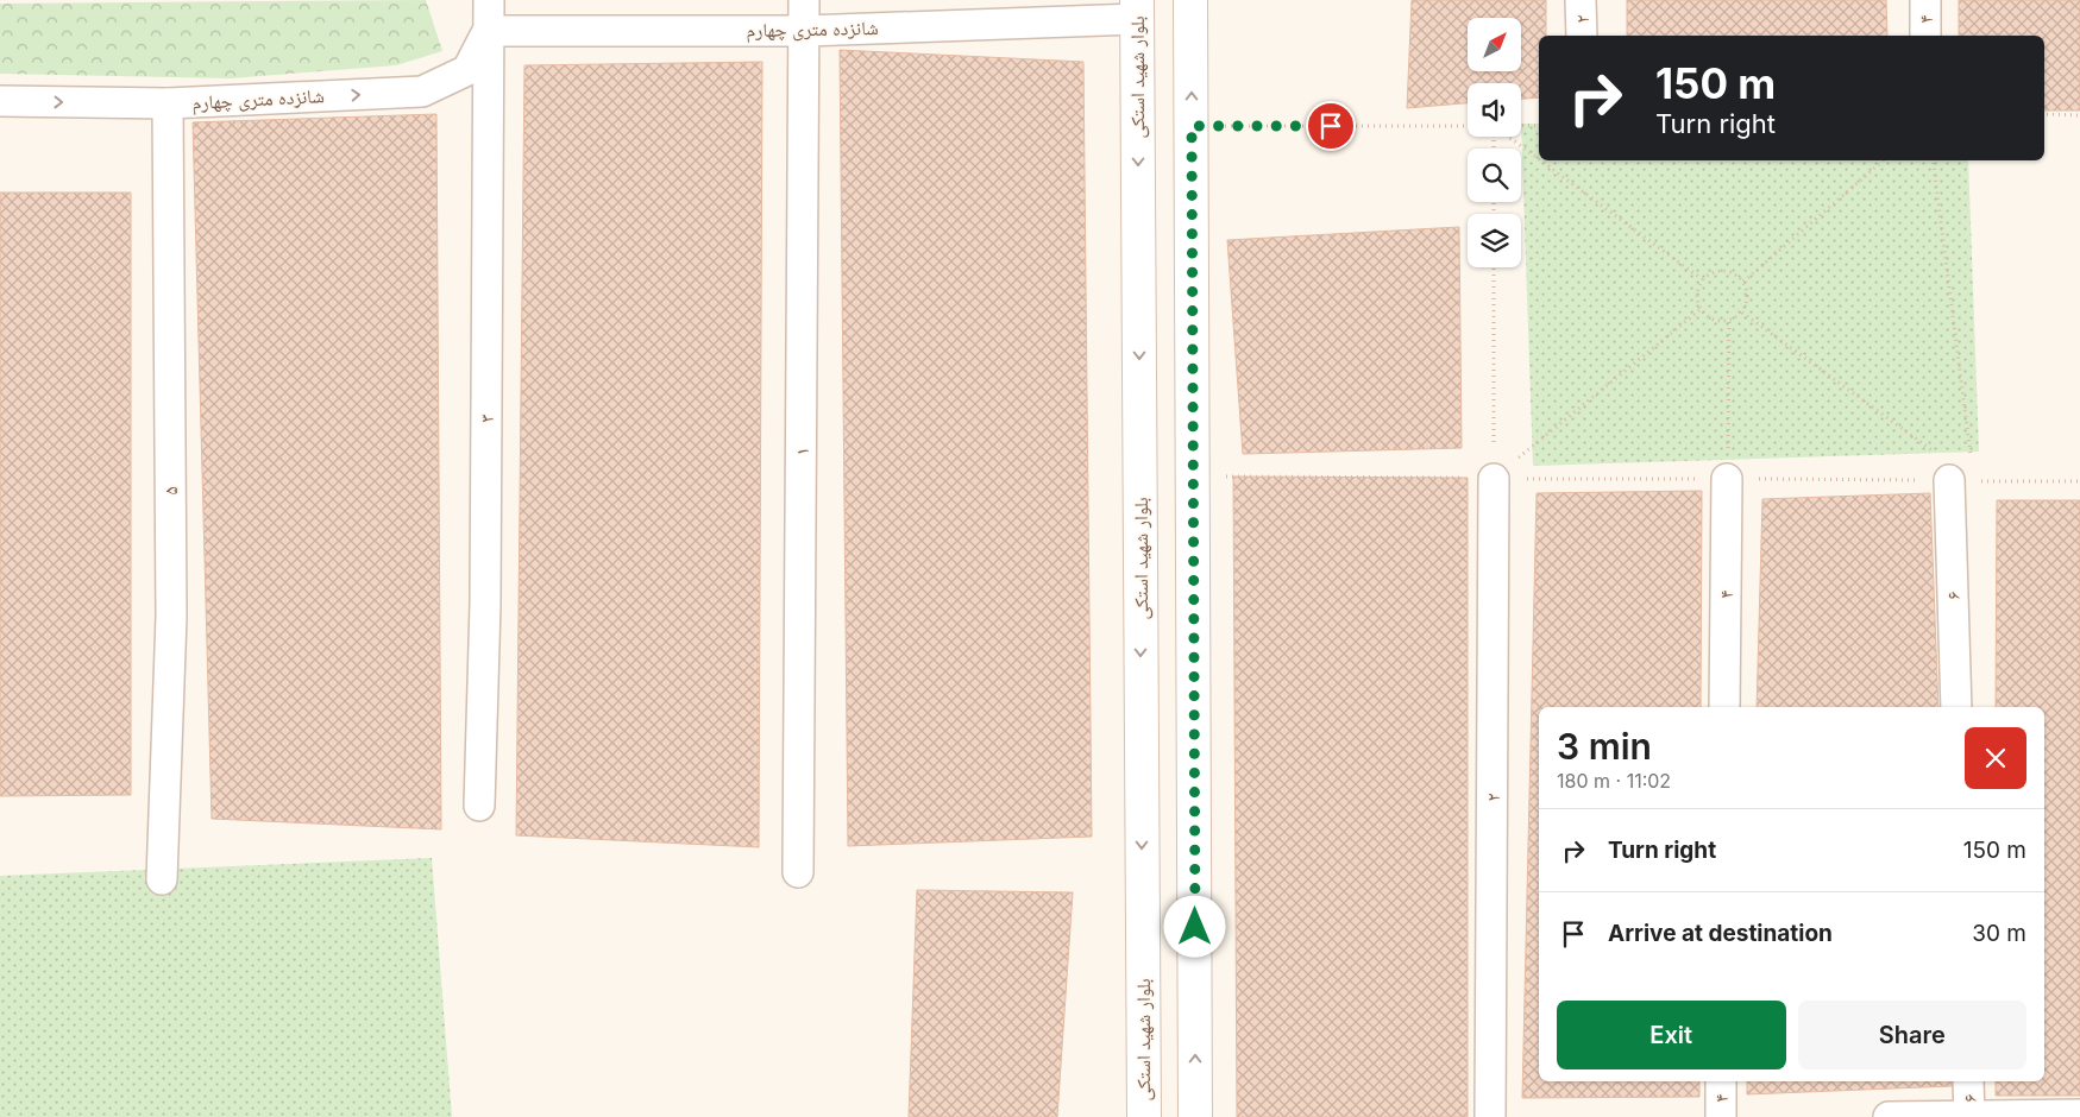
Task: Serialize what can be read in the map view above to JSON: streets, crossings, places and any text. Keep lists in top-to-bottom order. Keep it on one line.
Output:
{"streets":{"main road":["بلوار شهید استکی"],"street":["۲","۴","شانزده متری چهارم","۳","۱","۵","۶"]},"crossings":[["شانزده متری چهارم","بلوار شهید استکی"],["شانزده متری چهارم","۳"],["شانزده متری چهارم","۱"],["شانزده متری چهارم","۵"]],"one_way":["شانزده متری چهارم"],"north":"top right","page":{"turn":["150 m","Turn right"],"heading":["3 min","180 m · 11:02"],"list":[{"name":"Turn right","value":"150 m"},{"name":"Arrive at destination","value":"30 m"}],"buttons":["Exit","Share"]}}
